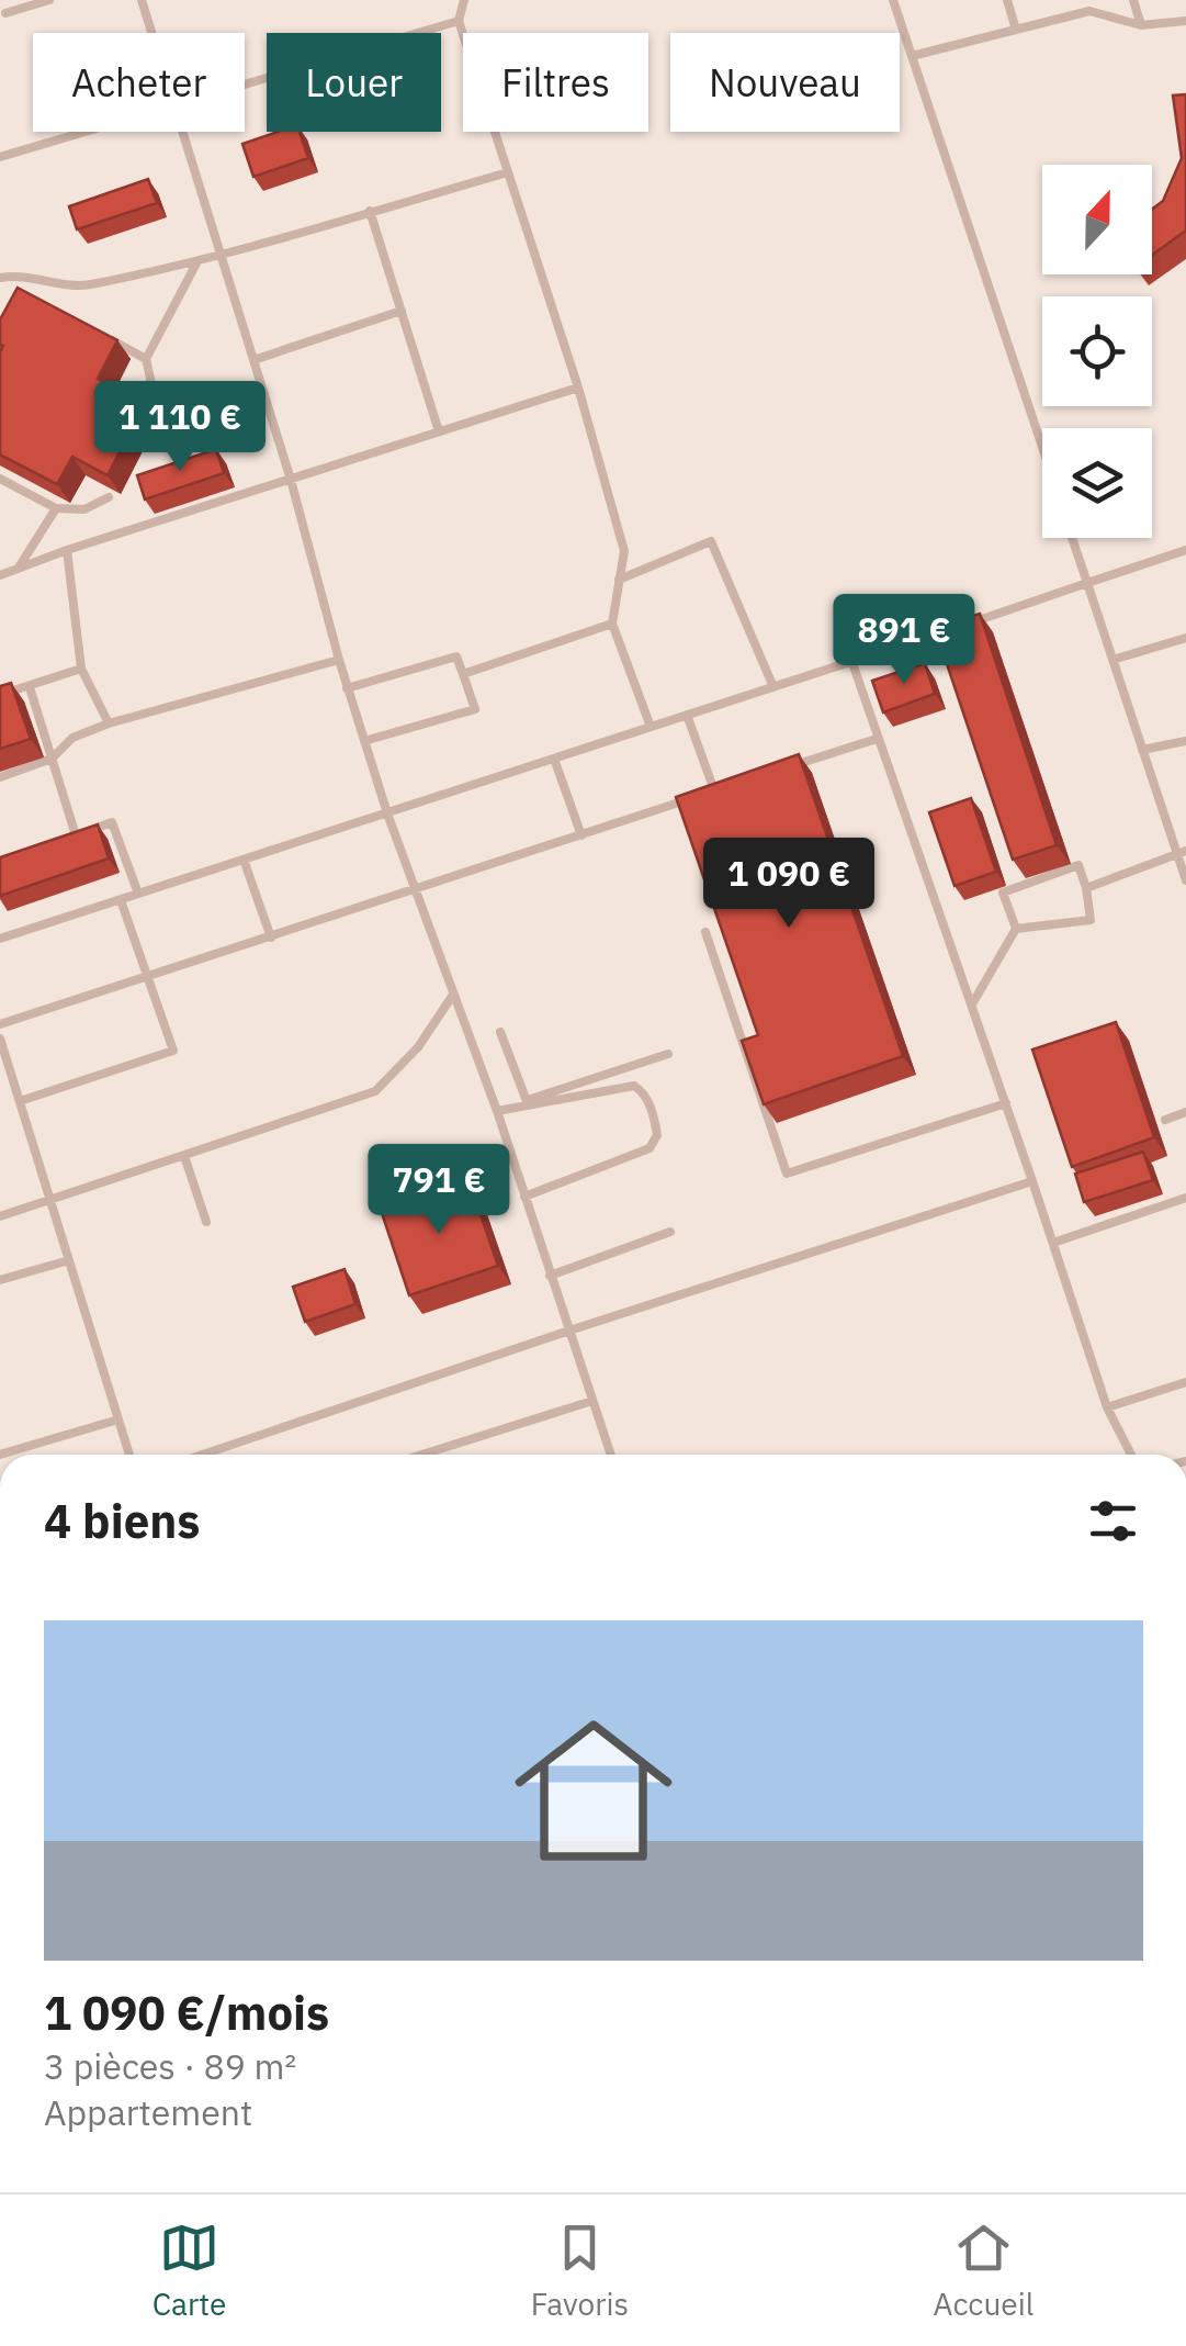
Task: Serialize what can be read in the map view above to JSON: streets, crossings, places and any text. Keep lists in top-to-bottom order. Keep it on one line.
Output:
{"north":"top","page":{"chip":["Acheter","Louer","Filtres","Nouveau"],"price":["1 110 €","891 €","1 090 €","791 €"],"heading":"4 biens","list":[{"name":"1 090 €/mois","note":"3 pièces · 89 m² · Appartement"}],"tabs":["Carte","Favoris","Accueil"]}}
